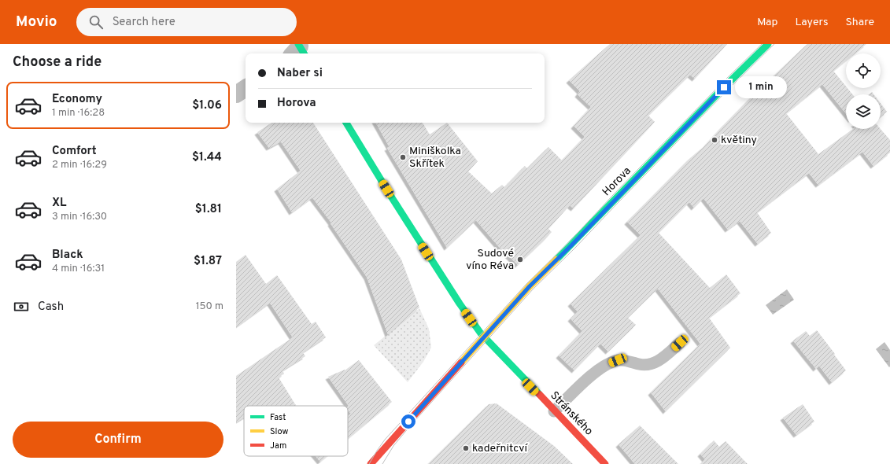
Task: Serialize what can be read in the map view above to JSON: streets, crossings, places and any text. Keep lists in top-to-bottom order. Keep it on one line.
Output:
{"streets":{"street":["Horova","Stránského"]},"crossings":[["Horova","Stránského"]],"places":["květiny","Miniškolka Skřítek","Sudové víno Réva","kadeřnitcví"],"legend":["Fast","Slow","Jam"],"page":{"header":"Movio","search":"Search here","nav":["Map","Layers","Share"],"heading":"Choose a ride","banner":["Naber si","Horova"],"bubble":"1 min","list":[{"name":"Economy","note":"1 min · 16:28","value":"$1.06"},{"name":"Comfort","note":"2 min · 16:29","value":"$1.44"},{"name":"XL","note":"3 min · 16:30","value":"$1.81"},{"name":"Black","note":"4 min · 16:31","value":"$1.87"}],"pay":["Cash","150 m"],"buttons":"Confirm"}}
